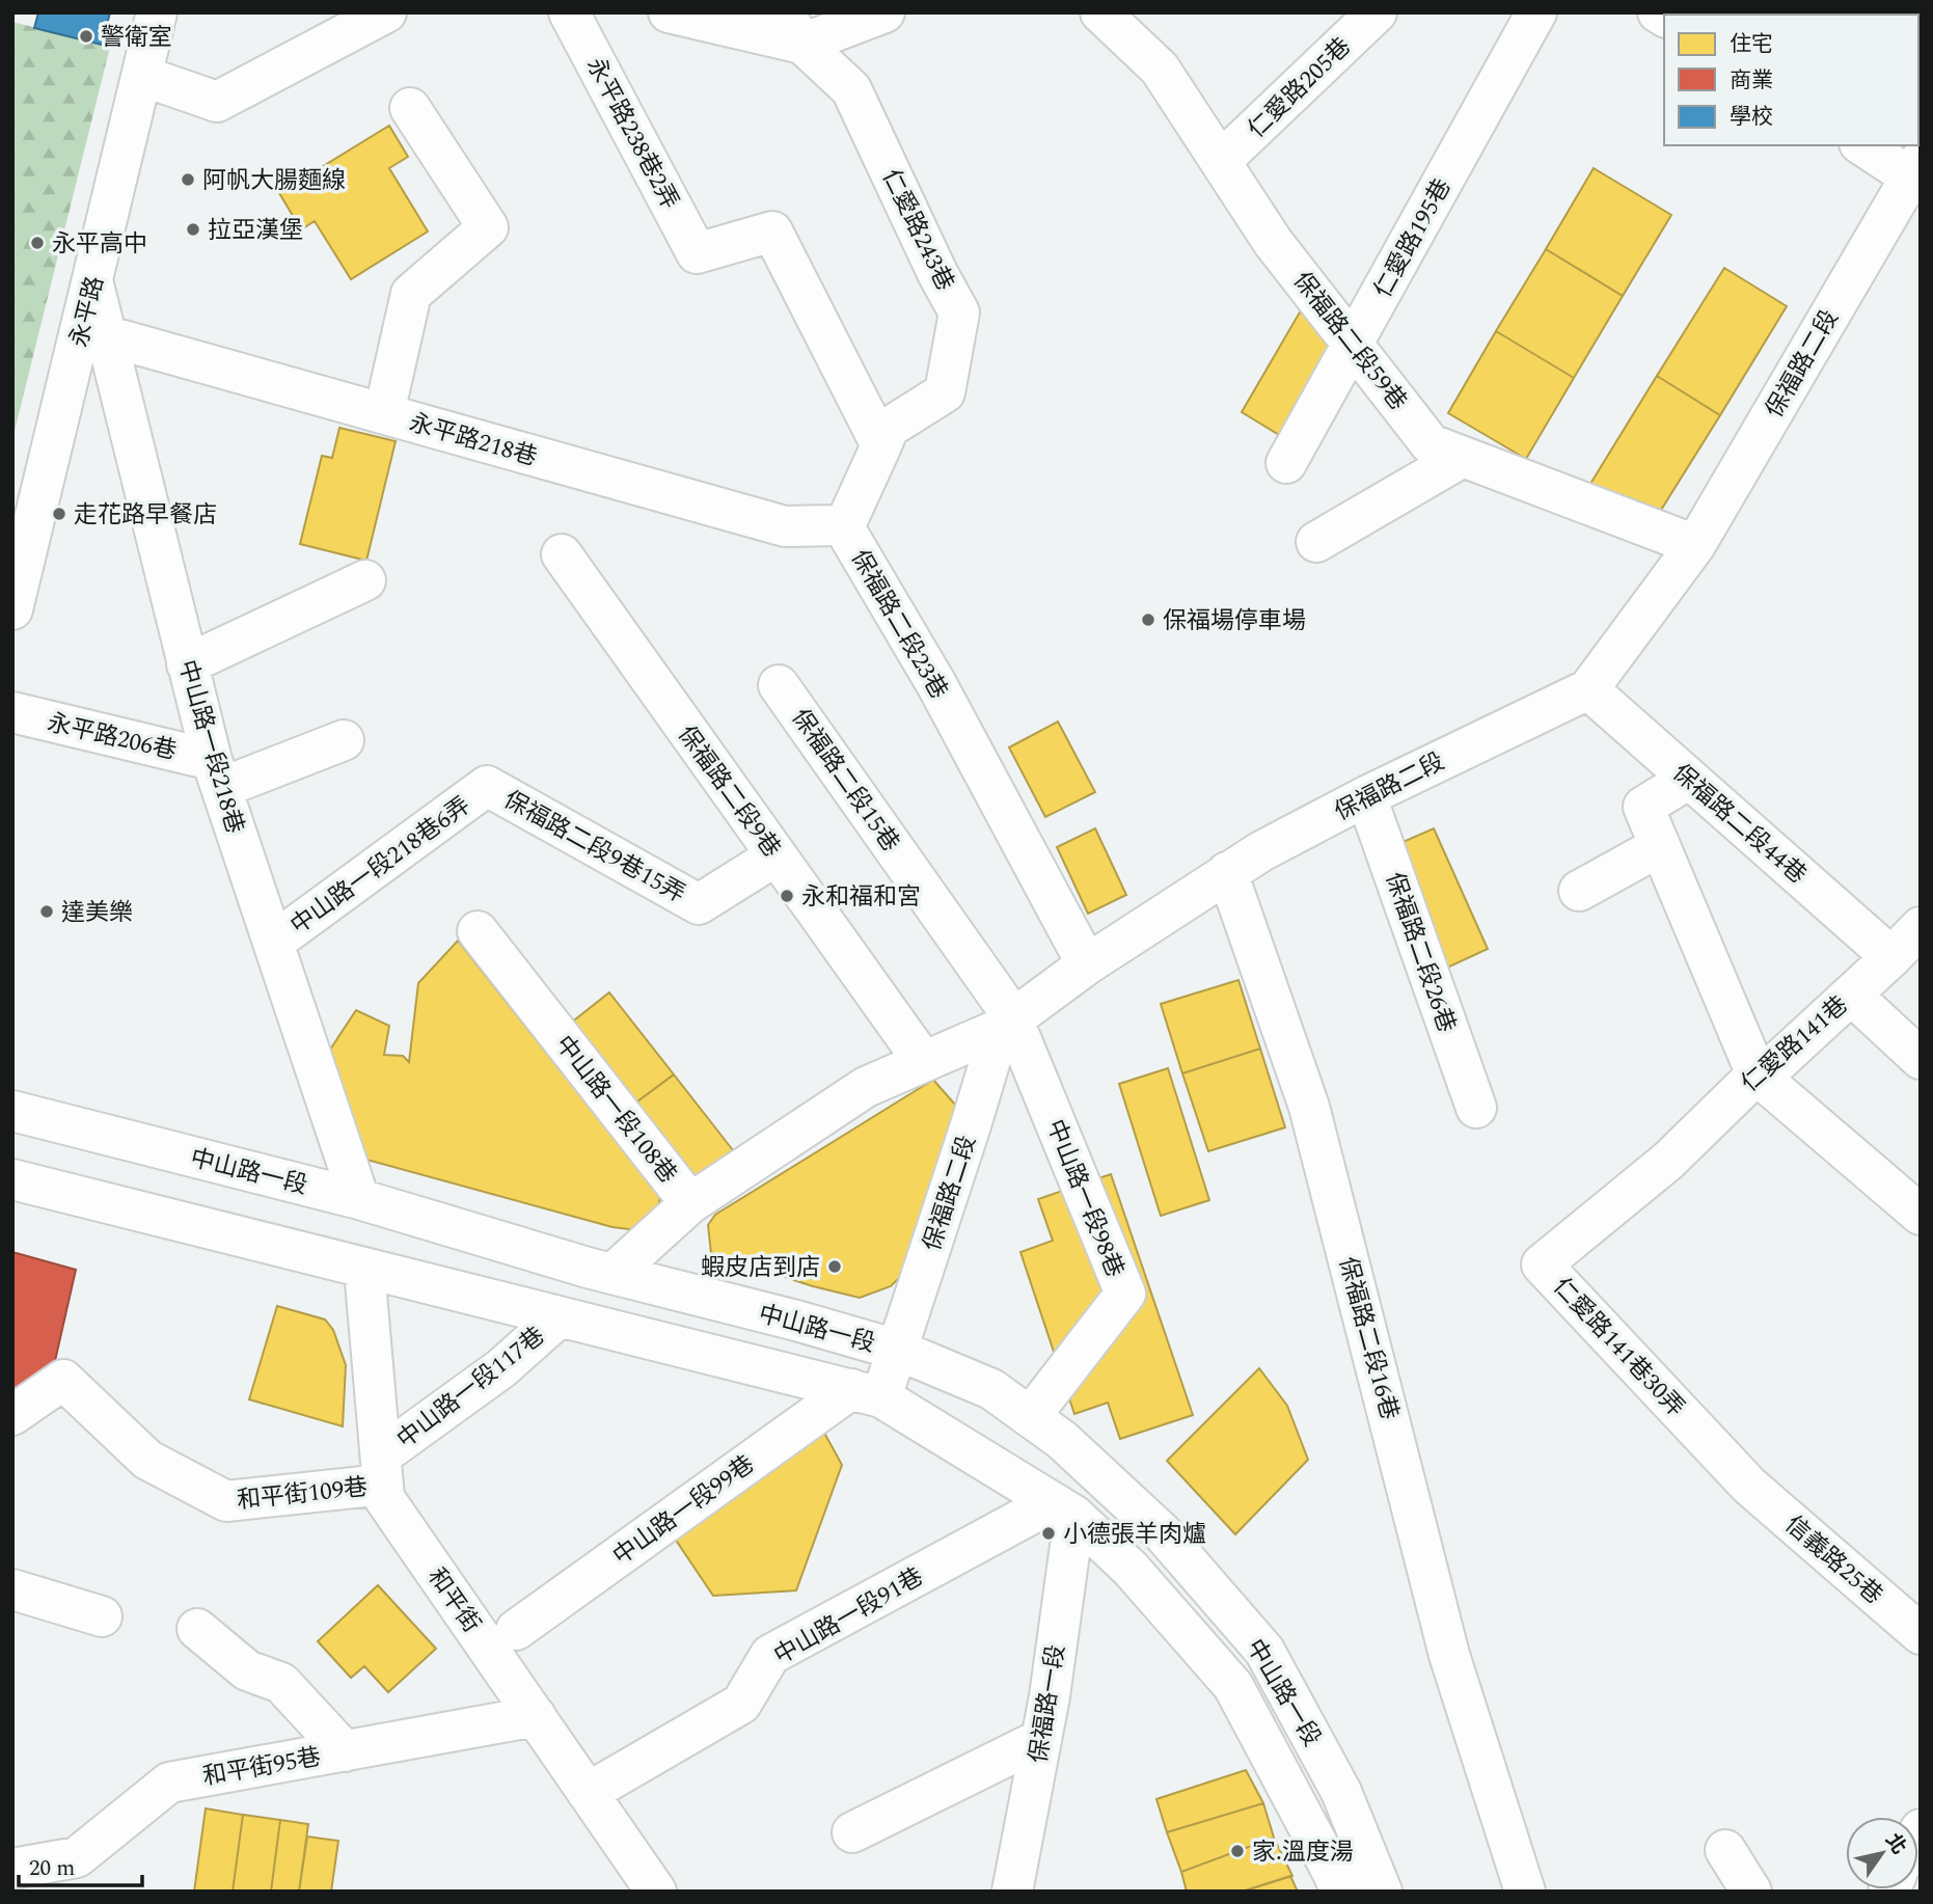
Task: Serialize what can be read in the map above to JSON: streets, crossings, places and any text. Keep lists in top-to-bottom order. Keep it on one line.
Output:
{"streets":{"street":["仁愛路205巷","永平路238巷2弄","仁愛路243巷","仁愛路195巷","永平路","保福路二段59巷","保福路二段","永平路218巷","保福路二段23巷","永平路206巷","中山路一段218巷","保福路二段15巷","保福路二段9巷","保福路二段44巷","保福路二段9巷15弄","中山路一段218巷6弄","保福路二段26巷","仁愛路141巷","中山路一段108巷","中山路一段","中山路一段98巷","保福路二段16巷","仁愛路141巷30弄","中山路一段117巷","和平街109巷","中山路一段99巷","信義路25巷","和平街","中山路一段91巷","保福路一段","和平街95巷"]},"crossings":[["仁愛路205巷","保福路二段59巷"],["永平路238巷2弄","仁愛路243巷"],["永平路238巷2弄","保福路二段23巷"],["仁愛路243巷","保福路二段23巷"],["仁愛路195巷","保福路二段59巷"],["永平路","中山路一段218巷"],["保福路二段59巷","保福路二段"],["保福路二段","保福路二段23巷"],["保福路二段","保福路二段15巷"],["保福路二段","保福路二段44巷"],["保福路二段","保福路二段26巷"],["保福路二段","中山路一段"],["保福路二段","中山路一段98巷"],["保福路二段","保福路二段16巷"],["保福路二段","中山路一段99巷"],["永平路218巷","保福路二段23巷"],["永平路218巷","中山路一段218巷"],["永平路206巷","中山路一段218巷"],["中山路一段218巷","中山路一段218巷6弄"],["中山路一段218巷","中山路一段"],["保福路二段15巷","中山路一段98巷"],["保福路二段9巷","保福路二段9巷15弄"],["保福路二段44巷","仁愛路141巷"],["保福路二段9巷15弄","中山路一段218巷6弄"],["仁愛路141巷","仁愛路141巷30弄"],["中山路一段108巷","中山路一段"],["中山路一段","中山路一段98巷"],["中山路一段","中山路一段117巷"],["中山路一段","中山路一段99巷"],["中山路一段","和平街"],["中山路一段","中山路一段91巷"],["中山路一段","保福路一段"],["仁愛路141巷30弄","信義路25巷"],["中山路一段117巷","和平街109巷"],["中山路一段117巷","和平街"],["和平街109巷","和平街"],["和平街","中山路一段91巷"],["和平街","和平街95巷"],["中山路一段91巷","保福路一段"]],"places":["警衛室","阿帆大腸麵線","拉亞漢堡","永平高中","走花路早餐店","保福場停車場","永和福和宮","達美樂","蝦皮店到店","小德張羊肉爐","家.溫度湯"],"legend":["住宅","商業","學校"],"scale_bar":"20 m","north":"top right"}
